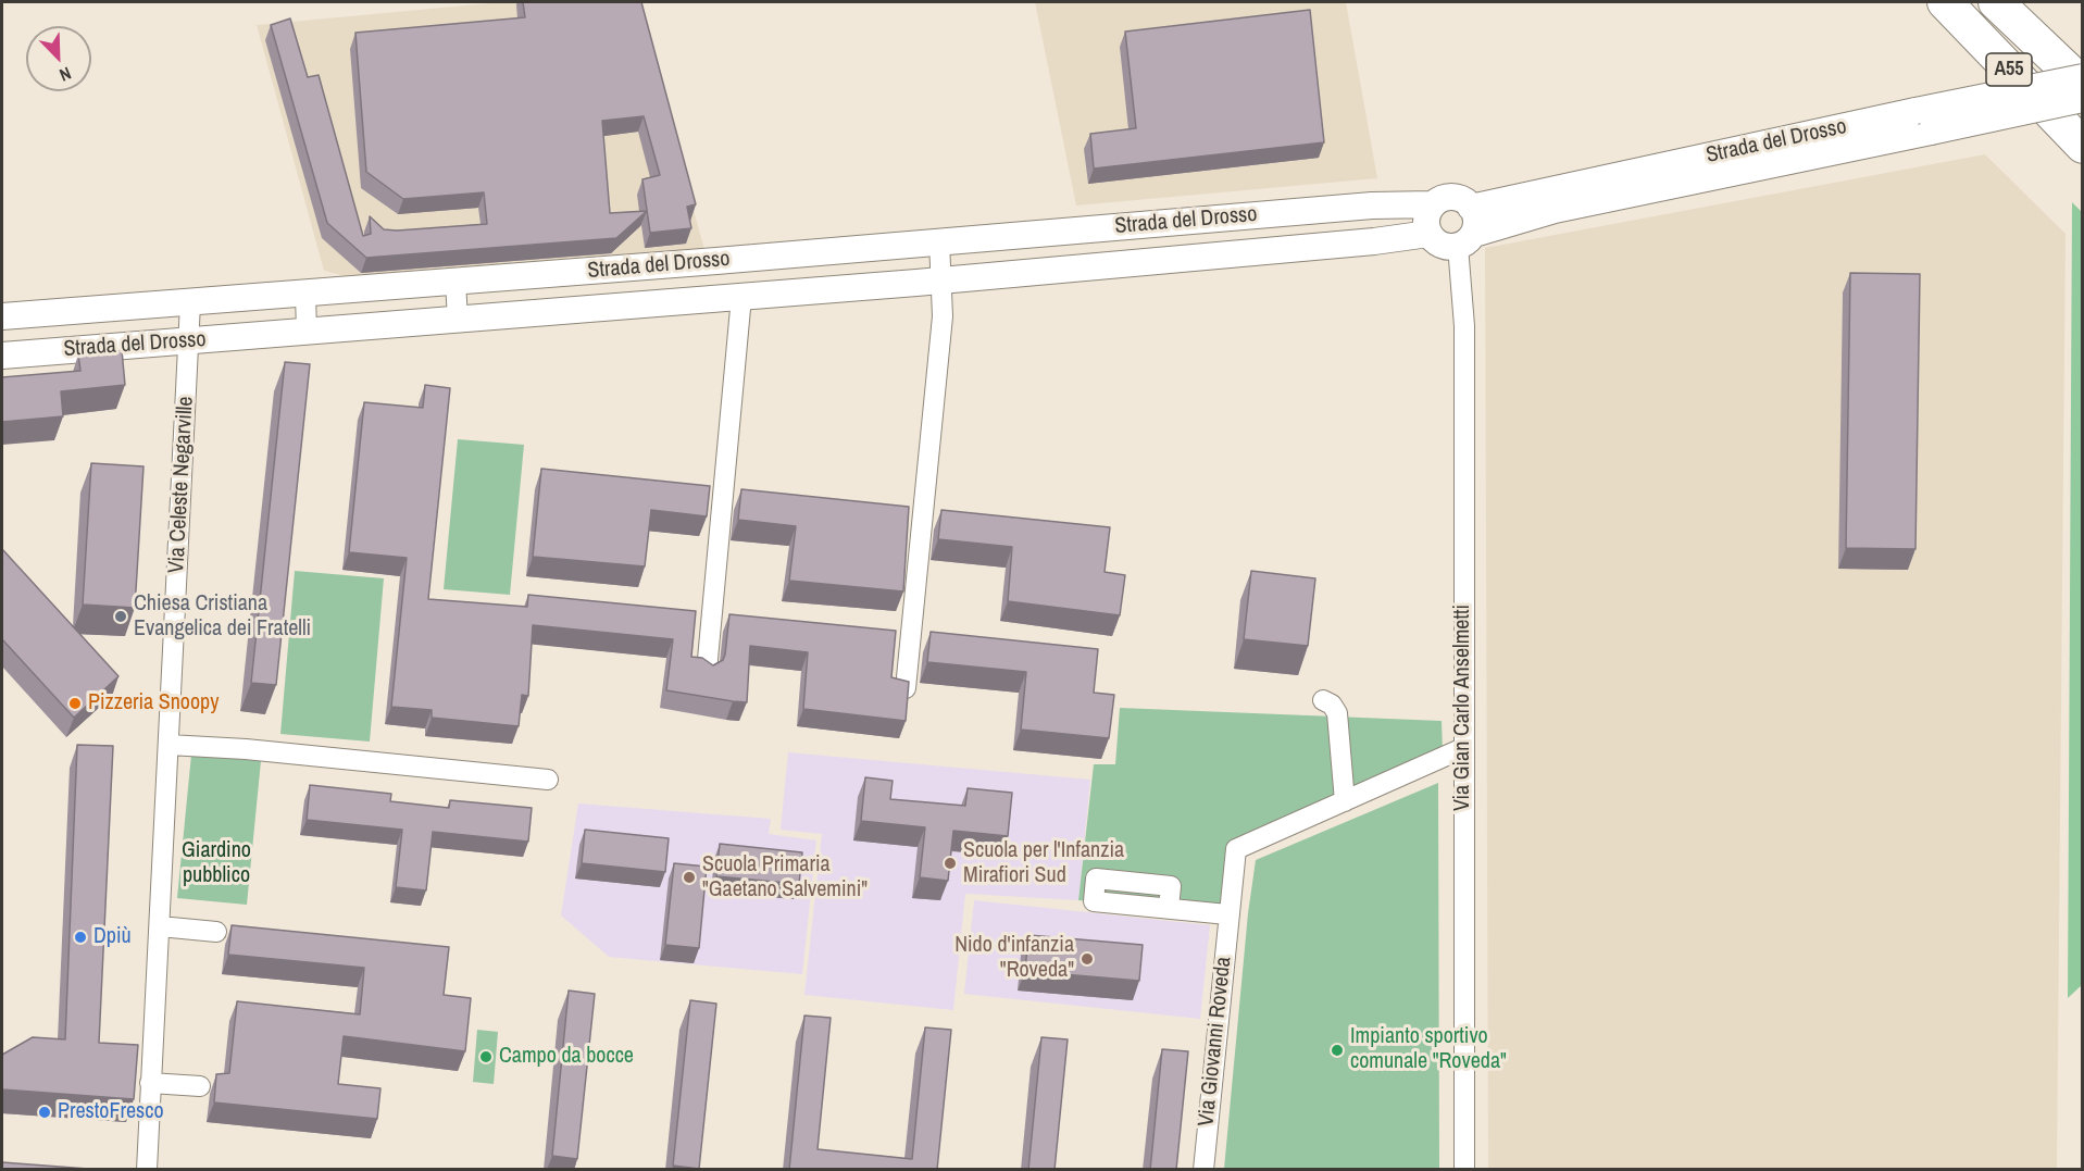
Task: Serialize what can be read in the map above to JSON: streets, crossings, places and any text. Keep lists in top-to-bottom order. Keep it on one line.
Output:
{"streets":{"highway":["A55"],"street":["Strada del Drosso","Via Celeste Negarville","Via Gian Carlo Anselmetti","Via Giovanni Roveda"]},"crossings":[["Strada del Drosso","Via Celeste Negarville"],["Strada del Drosso","Via Gian Carlo Anselmetti"],["Via Gian Carlo Anselmetti","Via Giovanni Roveda"]],"parks":["Giardino pubblico"],"places":["Chiesa Cristiana Evangelica dei Fratelli","Pizzeria Snoopy","Scuola per l'Infanzia Mirafiori Sud","Scuola Primaria \"Gaetano Salvemini\"","Dpiù","Nido d'infanzia \"Roveda\"","Impianto sportivo comunale \"Roveda\"","Campo da bocce","PrestoFresco"],"north":"bottom right"}
